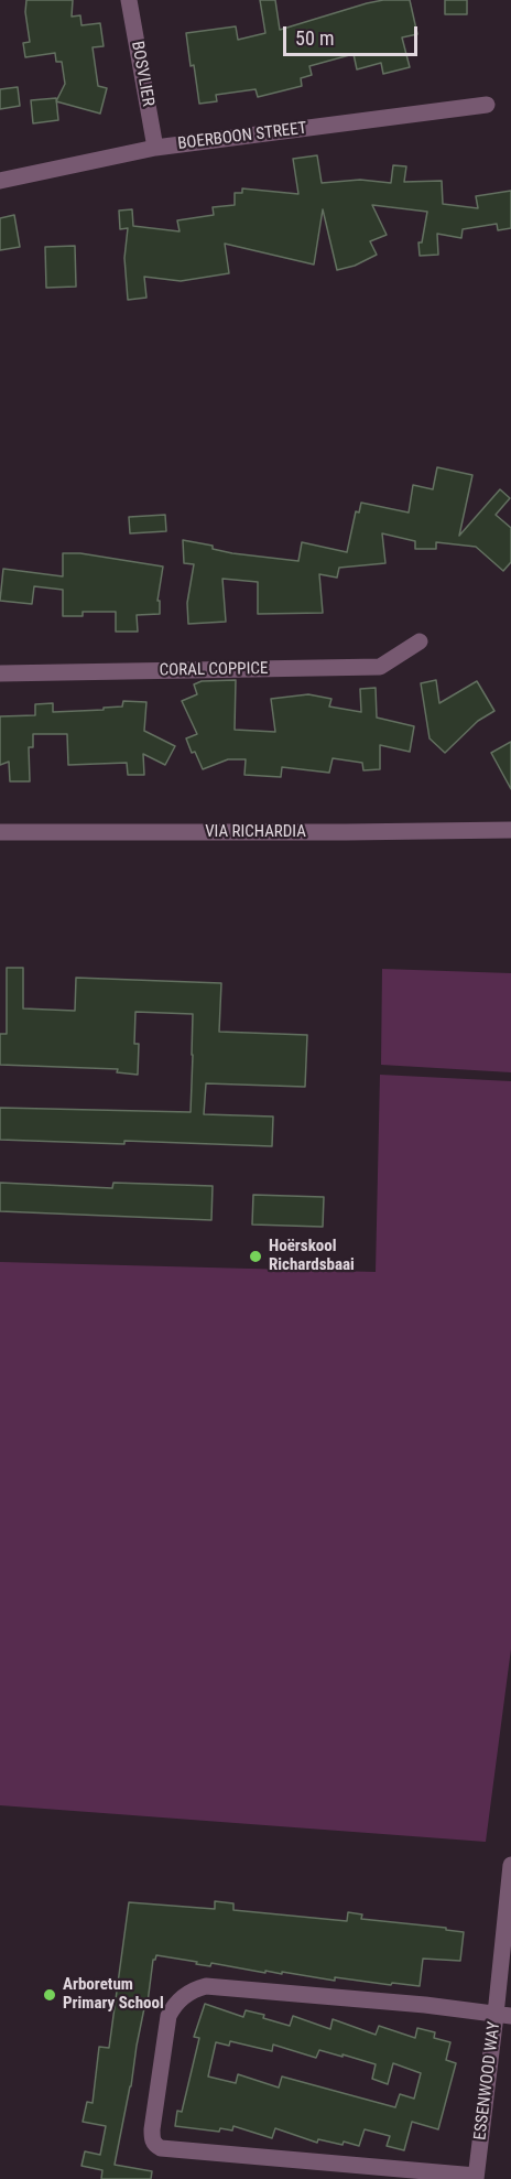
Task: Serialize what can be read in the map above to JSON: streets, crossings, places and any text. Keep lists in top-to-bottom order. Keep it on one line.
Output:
{"streets":{"street":["BOSVLIER","BOERBOON STREET","CORAL COPPICE","VIA RICHARDIA","ESSENWOOD WAY"]},"crossings":[["BOSVLIER","BOERBOON STREET"]],"places":["Hoërskool Richardsbaai","Arboretum Primary School"],"scale_bar":"50 m"}
